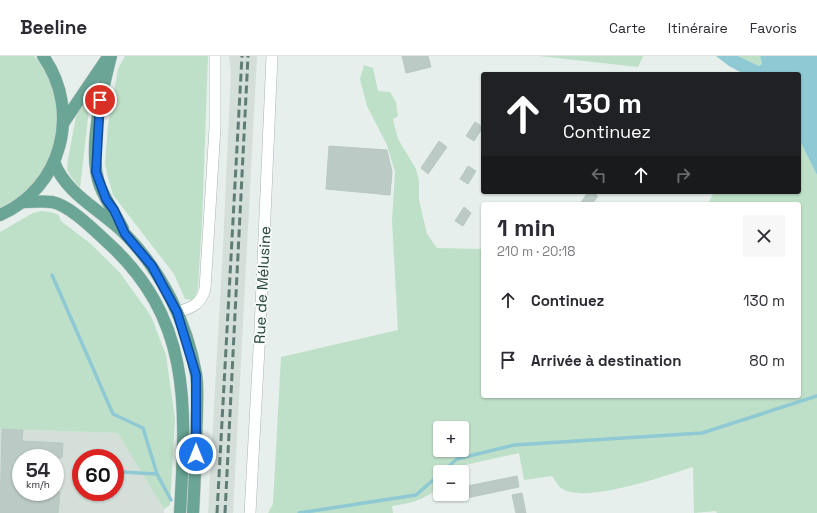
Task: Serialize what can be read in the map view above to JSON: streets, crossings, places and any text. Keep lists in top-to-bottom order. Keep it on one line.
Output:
{"streets":{"street":["Rue de Mélusine"]},"page":{"header":"Beeline","nav":["Carte","Itinéraire","Favoris"],"turn":["130 m","Continuez"],"heading":["1 min","210 m · 20:18"],"list":[{"name":"Continuez","value":"130 m"},{"name":"Arrivée à destination","value":"80 m"}],"map_buttons":["+","−"],"speed":"54 km/h","limit":"60"}}
